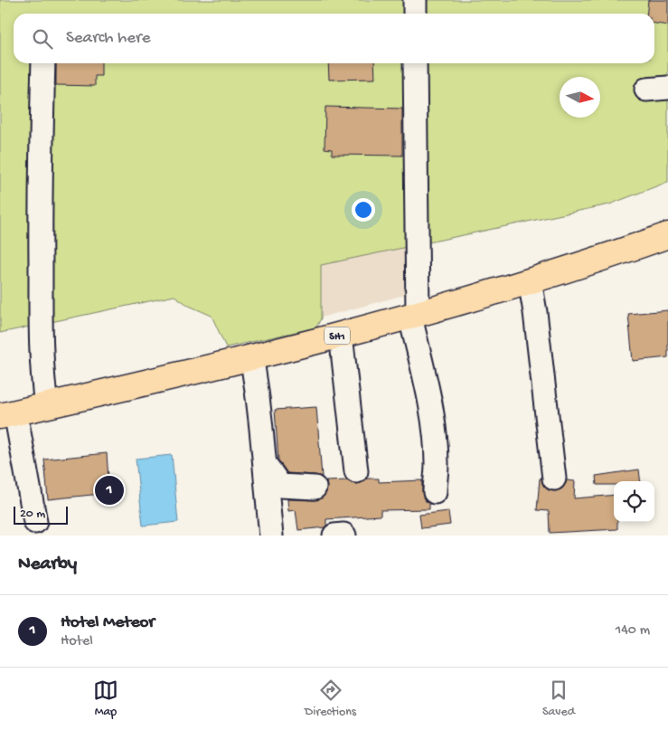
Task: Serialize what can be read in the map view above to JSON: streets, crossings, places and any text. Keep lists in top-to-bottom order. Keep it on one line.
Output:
{"streets":{"main road":["SH1"]},"scale_bar":"20 m","north":"right","page":{"search":"Search here","pins":"1","scale":"20 m","heading":"Nearby","list":[{"mark":"1","name":"Hotel Meteor","note":"Hotel","value":"140 m"}],"nav":["Map","Directions","Saved"]}}
